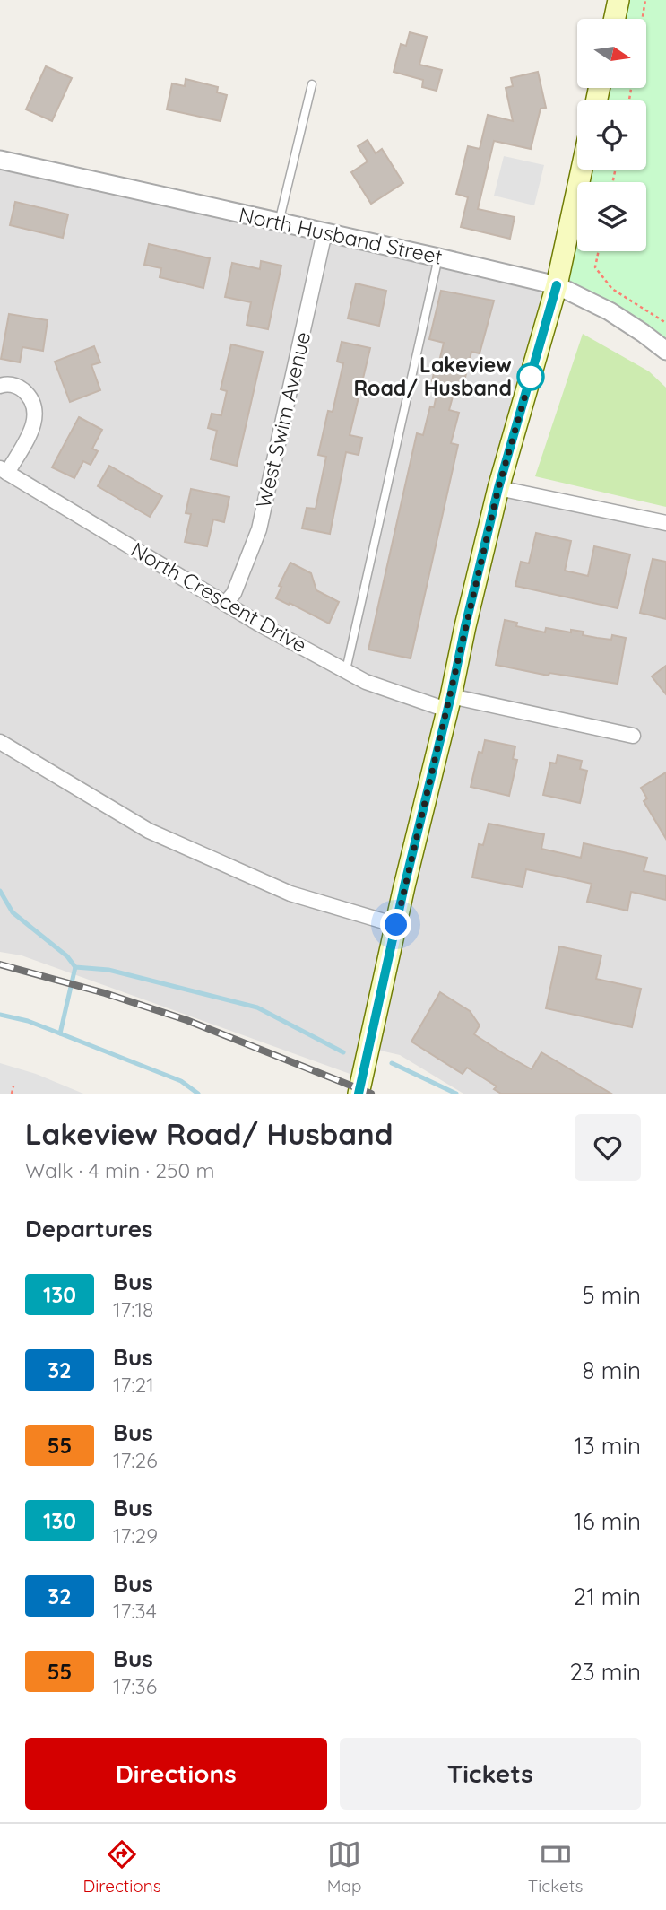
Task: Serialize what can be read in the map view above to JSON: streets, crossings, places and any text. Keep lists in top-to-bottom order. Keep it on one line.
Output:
{"streets":{"street":["North Husband Street","West Swim Avenue","North Crescent Drive"]},"crossings":[["North Husband Street","West Swim Avenue"],["West Swim Avenue","North Crescent Drive"]],"places":["Lakeview Road/ Husband"],"lines":["bus line 130"],"north":"right","page":{"heading":[["Lakeview Road/ Husband","Walk · 4 min · 250 m"],"Departures"],"list":[{"mark":"130","name":"Bus","note":"17:18","value":"5 min"},{"mark":"32","name":"Bus","note":"17:21","value":"8 min"},{"mark":"55","name":"Bus","note":"17:26","value":"13 min"},{"mark":"130","name":"Bus","note":"17:29","value":"16 min"},{"mark":"32","name":"Bus","note":"17:34","value":"21 min"},{"mark":"55","name":"Bus","note":"17:36","value":"23 min"}],"buttons":["Directions","Tickets"],"tabs":["Directions","Map","Tickets"]}}
